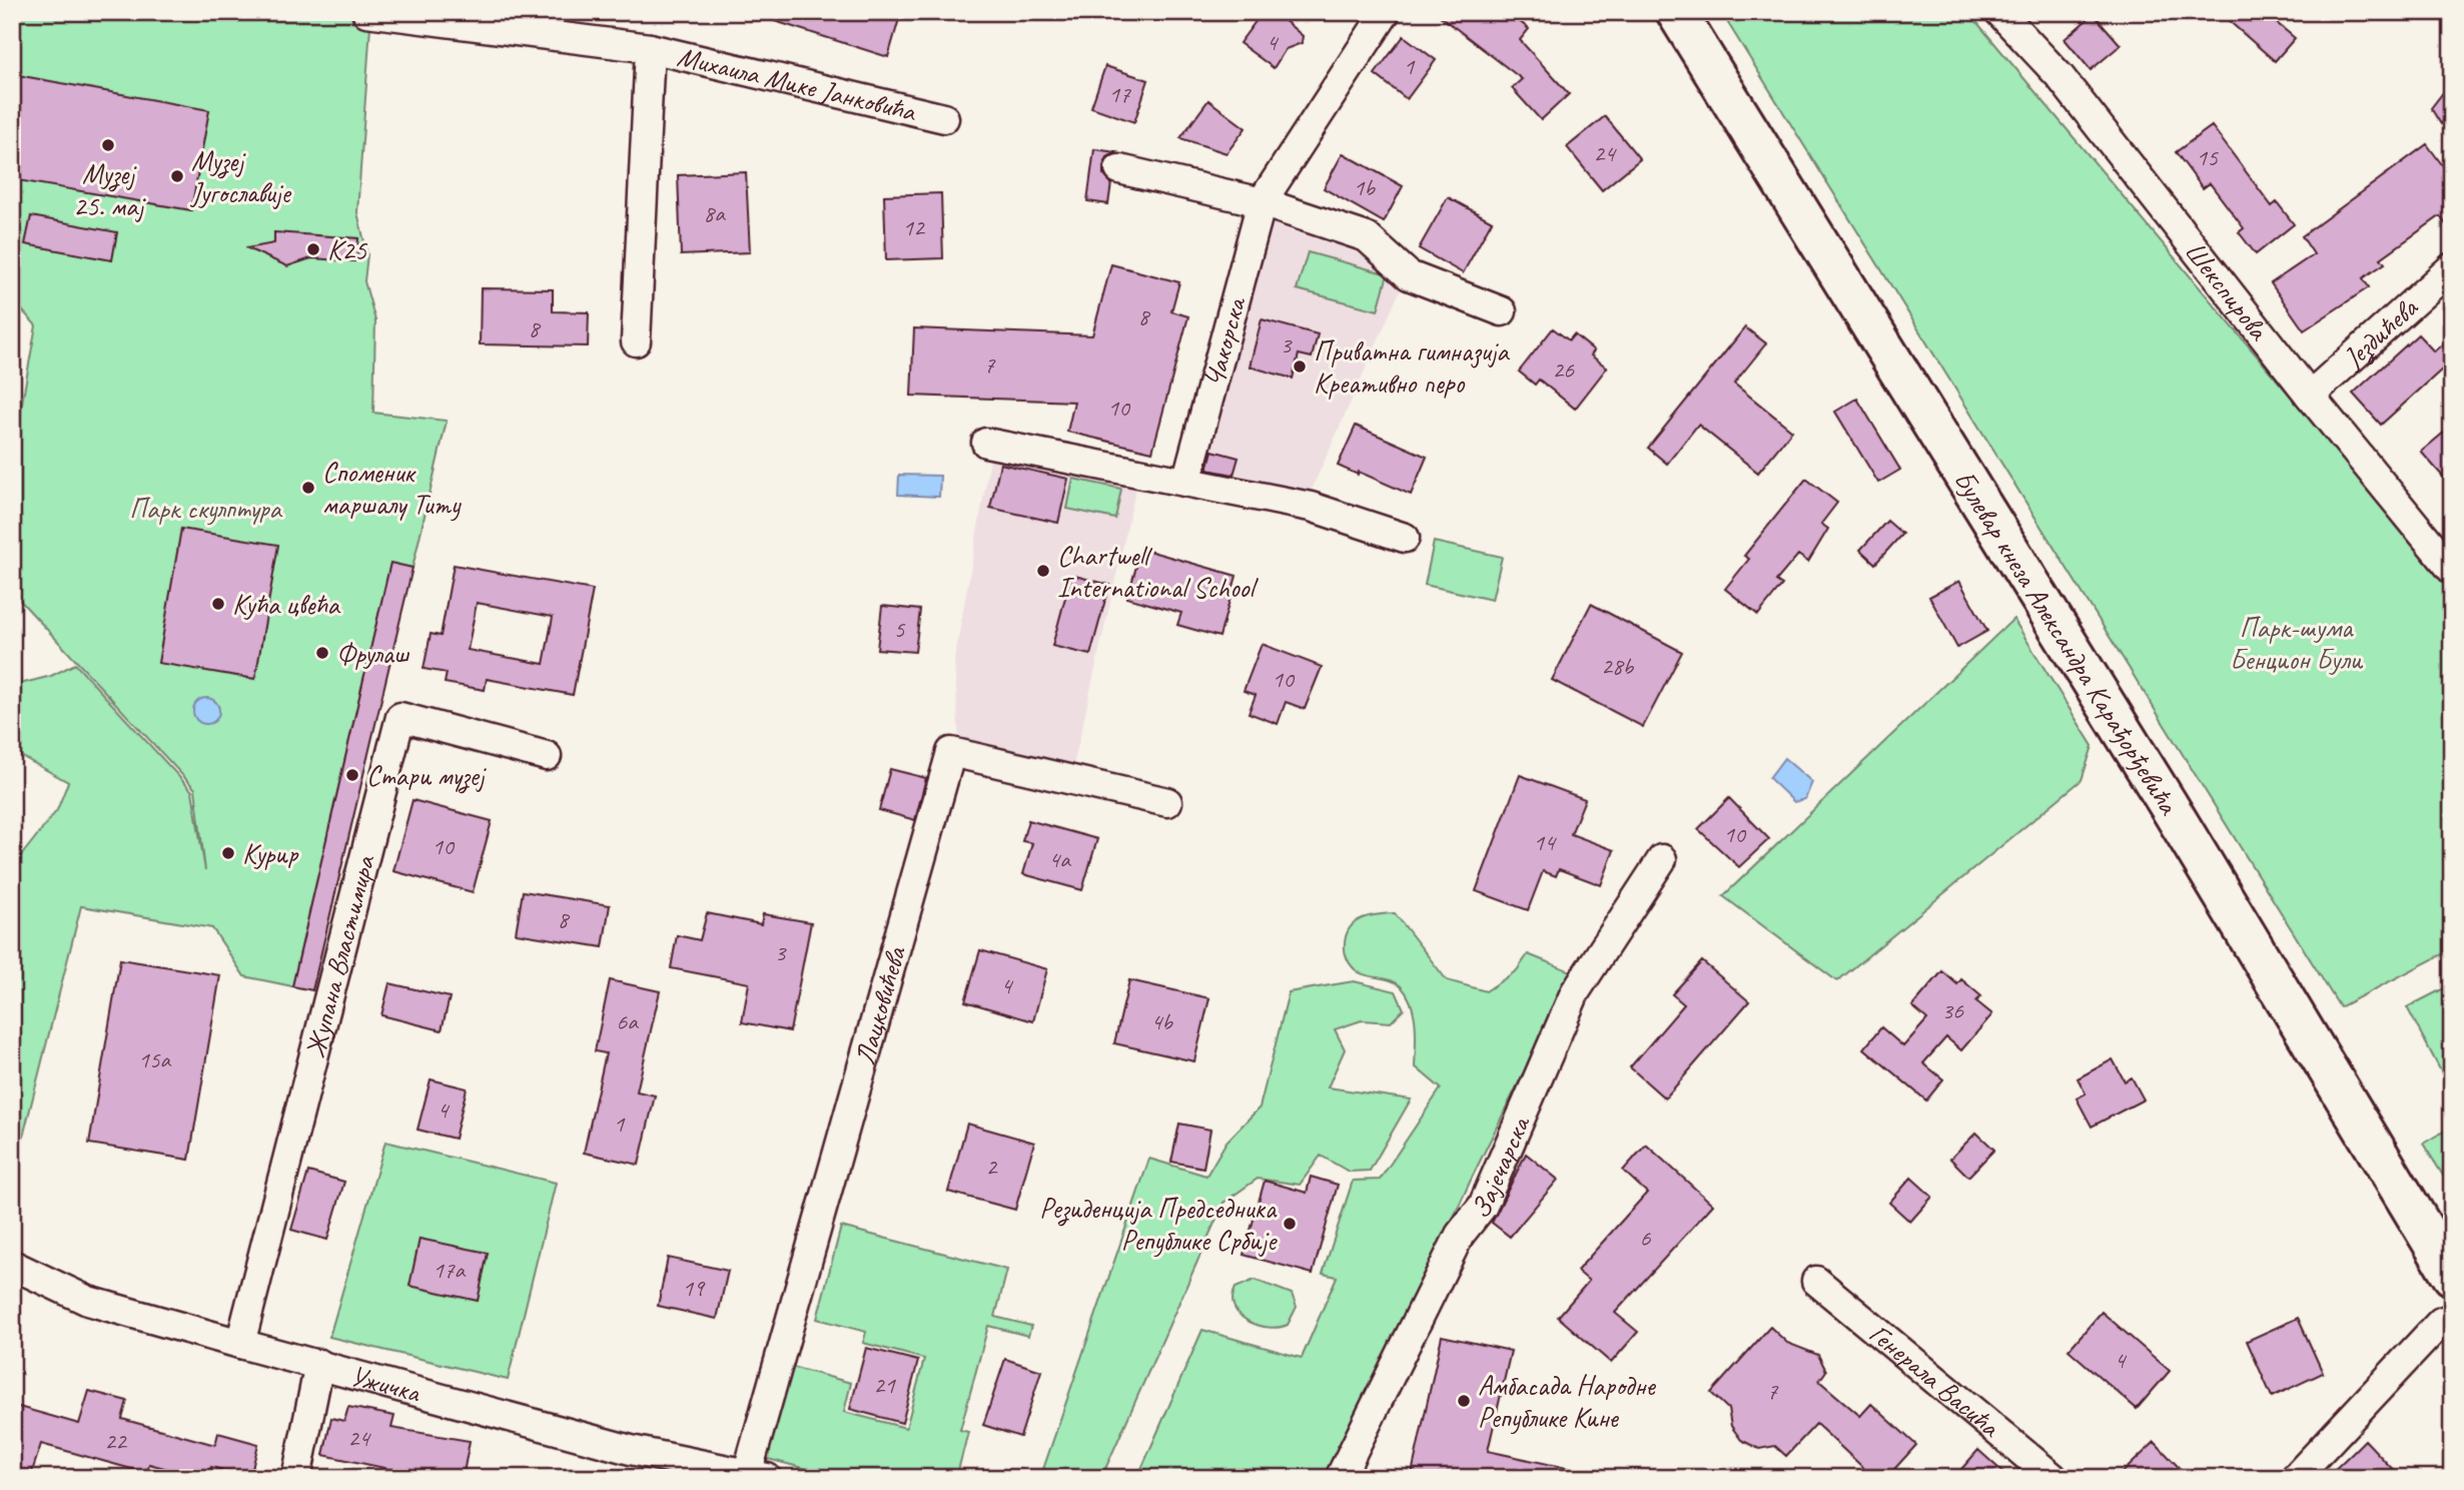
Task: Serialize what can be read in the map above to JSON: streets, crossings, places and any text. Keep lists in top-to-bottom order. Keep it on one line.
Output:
{"streets":{"main road":["Булевар кнеза Александра Карађорђевића"],"street":["Михаила Мике Јанковића","Шекспирова","Јездићева","Чакорска","Жупана Властимира","Лацковићева","Зајечарска","Генерала Васића","Ужичка"]},"crossings":[["Шекспирова","Јездићева"],["Жупана Властимира","Ужичка"],["Лацковићева","Ужичка"]],"parks":["Парк скулптура","Парк-шума Бенцион Були"],"places":["Музеј 25. мај","Музеј Југославије","К25","Приватна гимназија Креативно перо","Споменик маршалу Титу","Chartwell International School","Кућа цвећа","Фрулаш","Стари музеј","Курир","Резиденција Председника Републике Србије","Амбасада Народне Републике Кине"],"house_numbers":["4","1","17","24","15","1b","8a","12","8","8","3","7","26","10","5","28b","10","10","14","10","4a","8","3","4","36","6a","4b","15a","4","1","2","6","17a","19","4","21","7","24","22"]}
